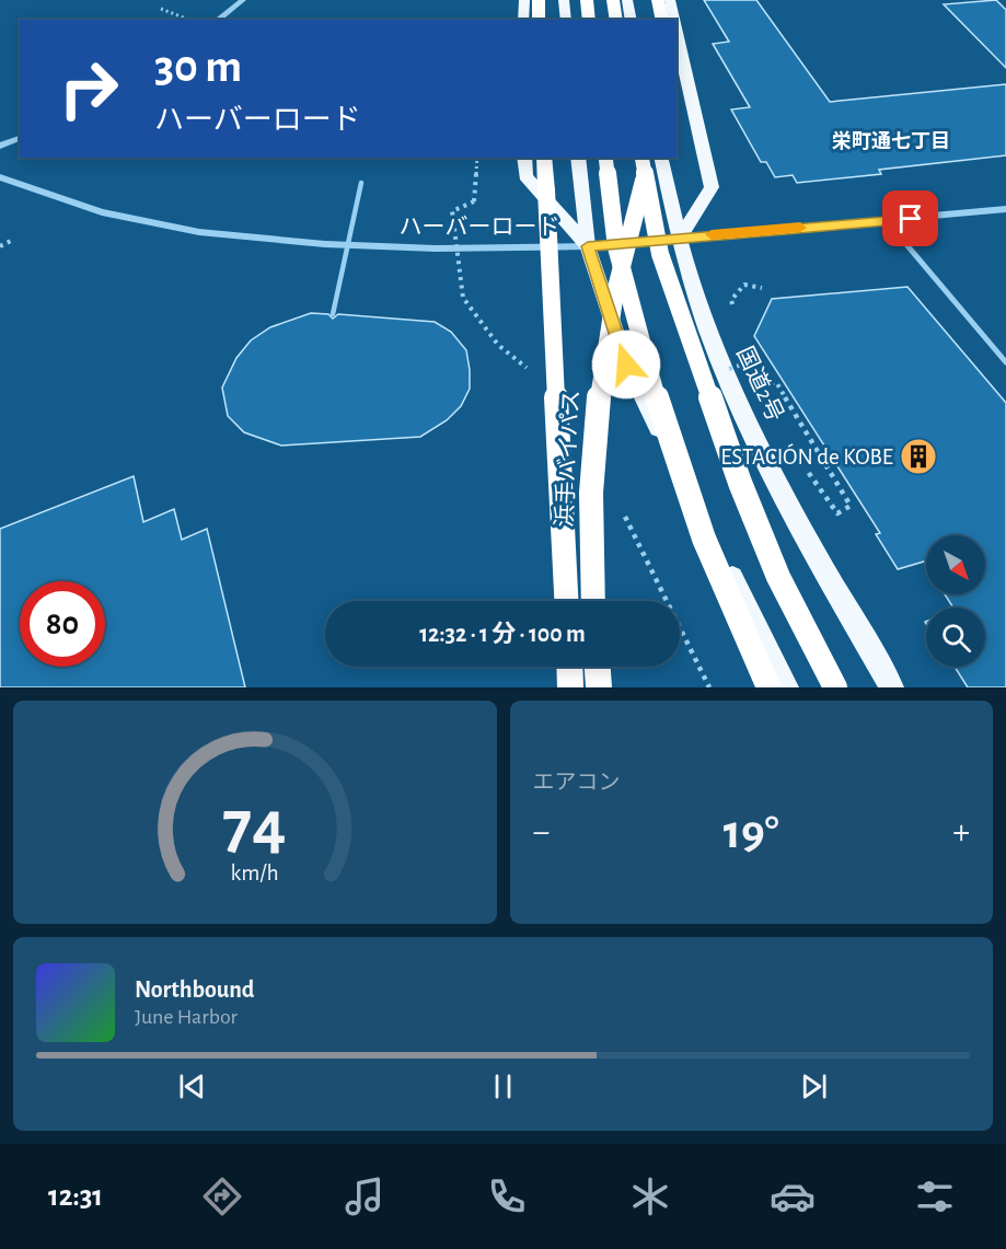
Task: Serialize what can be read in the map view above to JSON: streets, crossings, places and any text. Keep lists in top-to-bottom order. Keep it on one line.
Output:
{"streets":{"highway":["国道2号","浜手バイパス"],"street":["ハーバーロード"]},"crossings":[["ハーバーロード","国道2号"]],"districts":["栄町通七丁目"],"places":{"building":["ESTACIÓN de KOBE"]},"north":"bottom right","page":{"turn":["30 m","ハーバーロード"],"limit":"80","trip":"12:32 · 1 分 · 100 m","tile":"エアコン","heat":["−","19°","+"],"song":["Northbound","June Harbor"],"tabs":"12:31","gauge":["74","km/h"]}}
